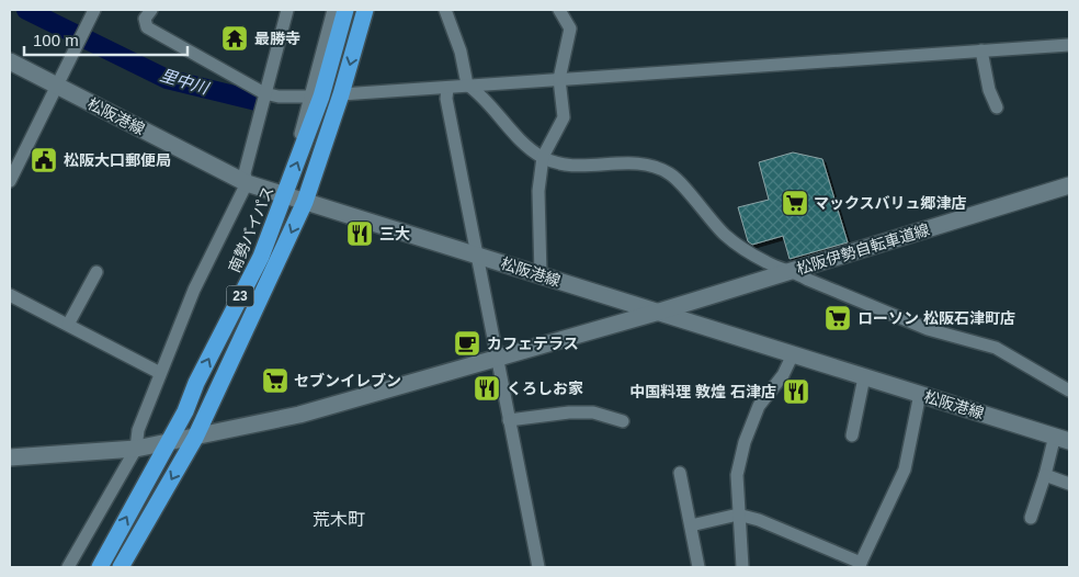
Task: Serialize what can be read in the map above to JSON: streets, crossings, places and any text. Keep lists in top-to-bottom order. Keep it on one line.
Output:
{"streets":{"highway":["南勢バイパス","23"],"main road":["松阪港線","松阪伊勢自転車道線"]},"crossings":[["松阪港線","南勢バイパス"],["松阪港線","松阪伊勢自転車道線"],["松阪港線","23"],["南勢バイパス","松阪伊勢自転車道線"],["松阪伊勢自転車道線","23"]],"districts":["荒木町"],"water":["里中川"],"places":{"temple":["最勝寺"],"public building":["松阪大口郵便局"],"supermarket":["マックスバリュ郷津店","ローソン 松阪石津町店","セブンイレブン"],"restaurant":["三大","くろしお家","中国料理 敦煌 石津店"],"cafe":["カフェテラス"]},"scale_bar":"100 m"}
